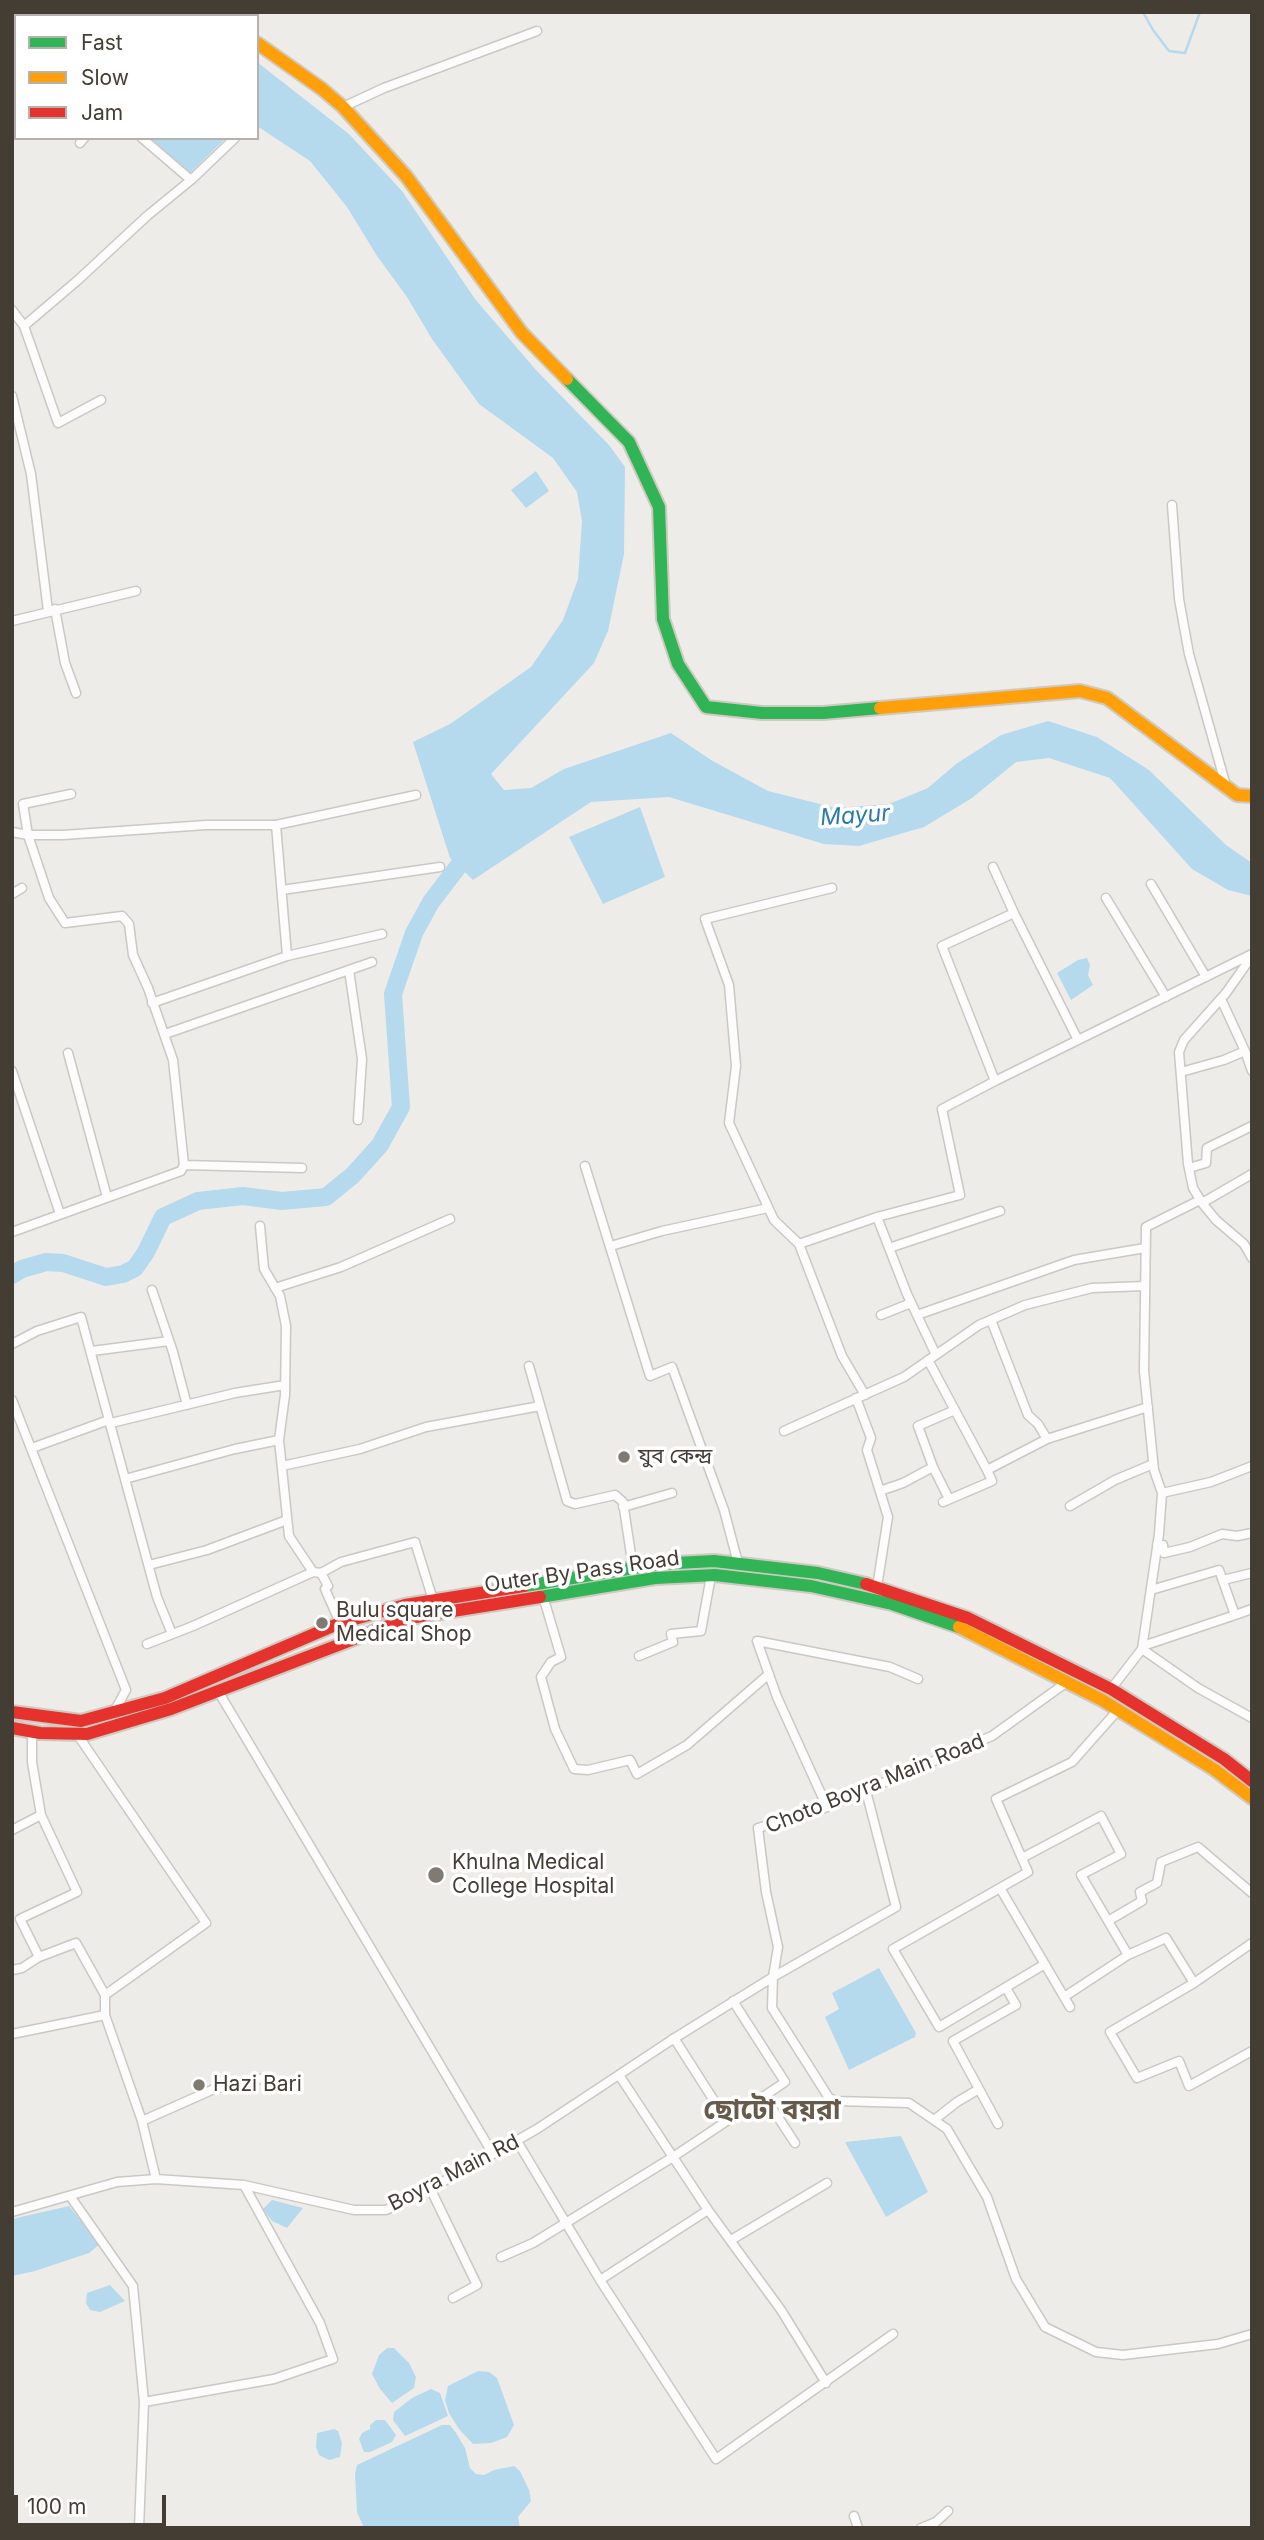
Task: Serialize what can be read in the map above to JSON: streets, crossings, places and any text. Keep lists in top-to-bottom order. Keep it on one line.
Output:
{"streets":{"main road":["Outer By Pass Road"],"street":["Choto Boyra Main Road","Boyra Main Rd"]},"crossings":[["Outer By Pass Road","Choto Boyra Main Road"],["Choto Boyra Main Road","Boyra Main Rd"]],"districts":["ছোটো বয়রা"],"water":["Mayur"],"places":["যুব কেন্দ্র","Bulu square Medical Shop","Khulna Medical College Hospital","Hazi Bari"],"legend":["Fast","Slow","Jam"],"scale_bar":"100 m"}
